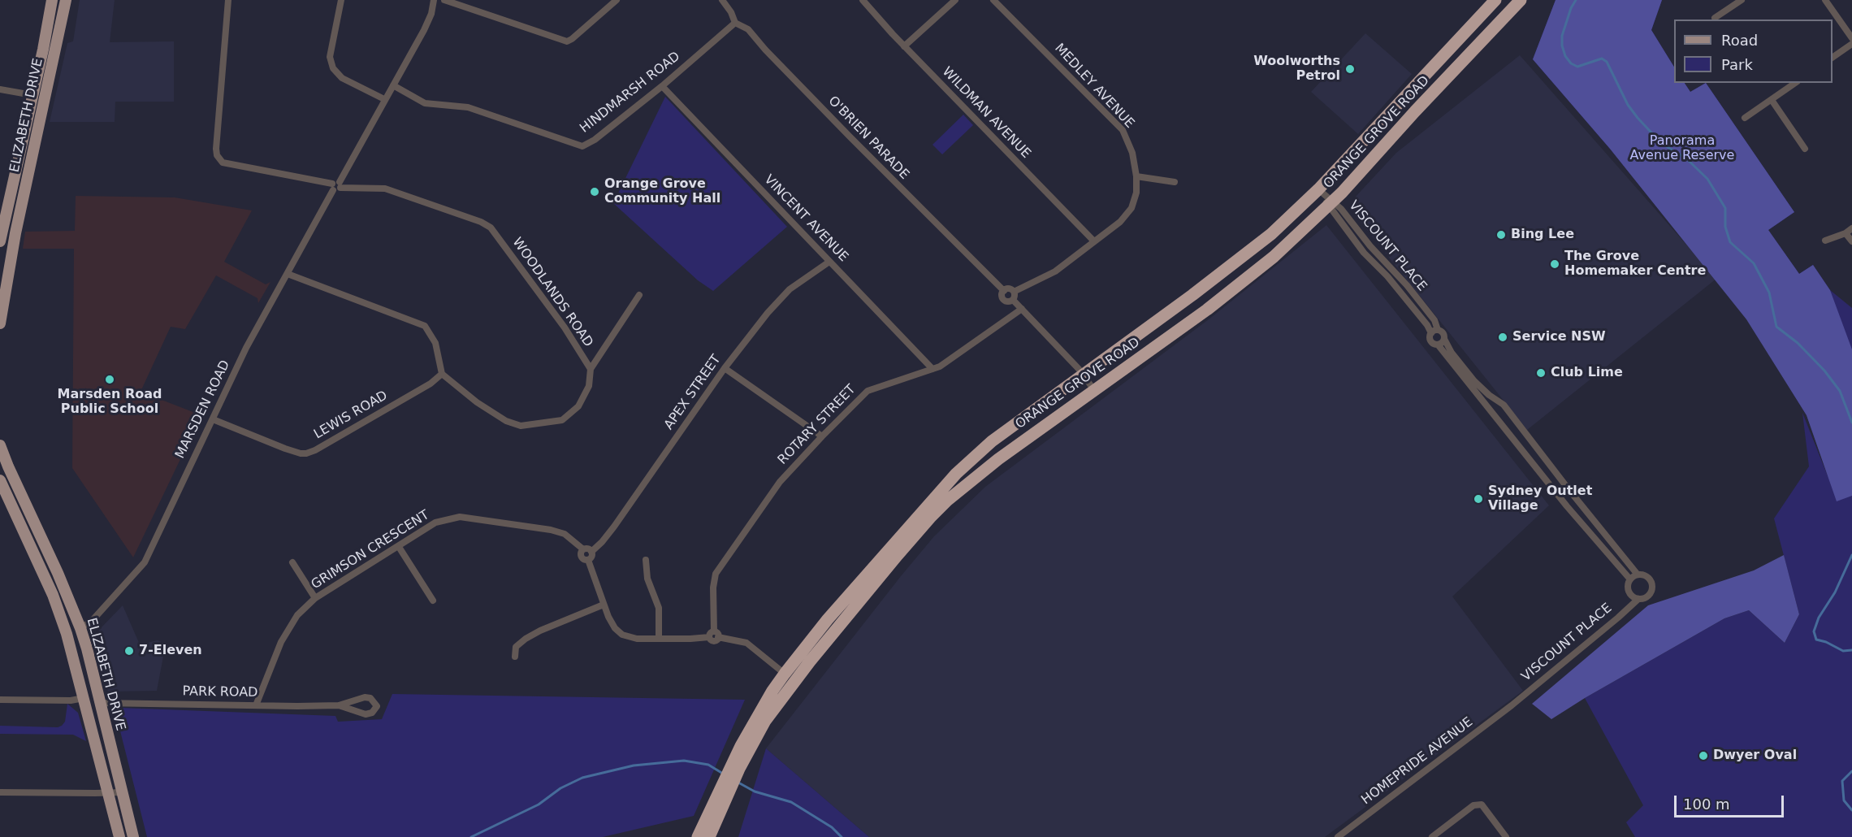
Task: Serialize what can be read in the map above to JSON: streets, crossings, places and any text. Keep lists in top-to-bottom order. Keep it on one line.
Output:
{"streets":{"highway":["ORANGE GROVE ROAD"],"main road":["ELIZABETH DRIVE"],"street":["MEDLEY AVENUE","HINDMARSH ROAD","WILDMAN AVENUE","O'BRIEN PARADE","VINCENT AVENUE","VISCOUNT PLACE","WOODLANDS ROAD","APEX STREET","MARSDEN ROAD","LEWIS ROAD","ROTARY STREET","GRIMSON CRESCENT","PARK ROAD","HOMEPRIDE AVENUE"]},"crossings":[["MEDLEY AVENUE","WILDMAN AVENUE"],["MEDLEY AVENUE","O'BRIEN PARADE"],["HINDMARSH ROAD","O'BRIEN PARADE"],["HINDMARSH ROAD","VINCENT AVENUE"],["HINDMARSH ROAD","MARSDEN ROAD"],["ELIZABETH DRIVE","MARSDEN ROAD"],["ELIZABETH DRIVE","PARK ROAD"],["ORANGE GROVE ROAD","VISCOUNT PLACE"],["VINCENT AVENUE","APEX STREET"],["VINCENT AVENUE","ROTARY STREET"],["VISCOUNT PLACE","HOMEPRIDE AVENUE"],["WOODLANDS ROAD","MARSDEN ROAD"],["WOODLANDS ROAD","LEWIS ROAD"],["APEX STREET","GRIMSON CRESCENT"],["MARSDEN ROAD","LEWIS ROAD"],["GRIMSON CRESCENT","PARK ROAD"]],"parks":["Panorama Avenue Reserve"],"places":["Woolworths Petrol","Orange Grove Community Hall","Bing Lee","The Grove Homemaker Centre","Service NSW","Club Lime","Marsden Road Public School","Sydney Outlet Village","7-Eleven","Dwyer Oval"],"legend":["Road","Park"],"scale_bar":"100 m"}
